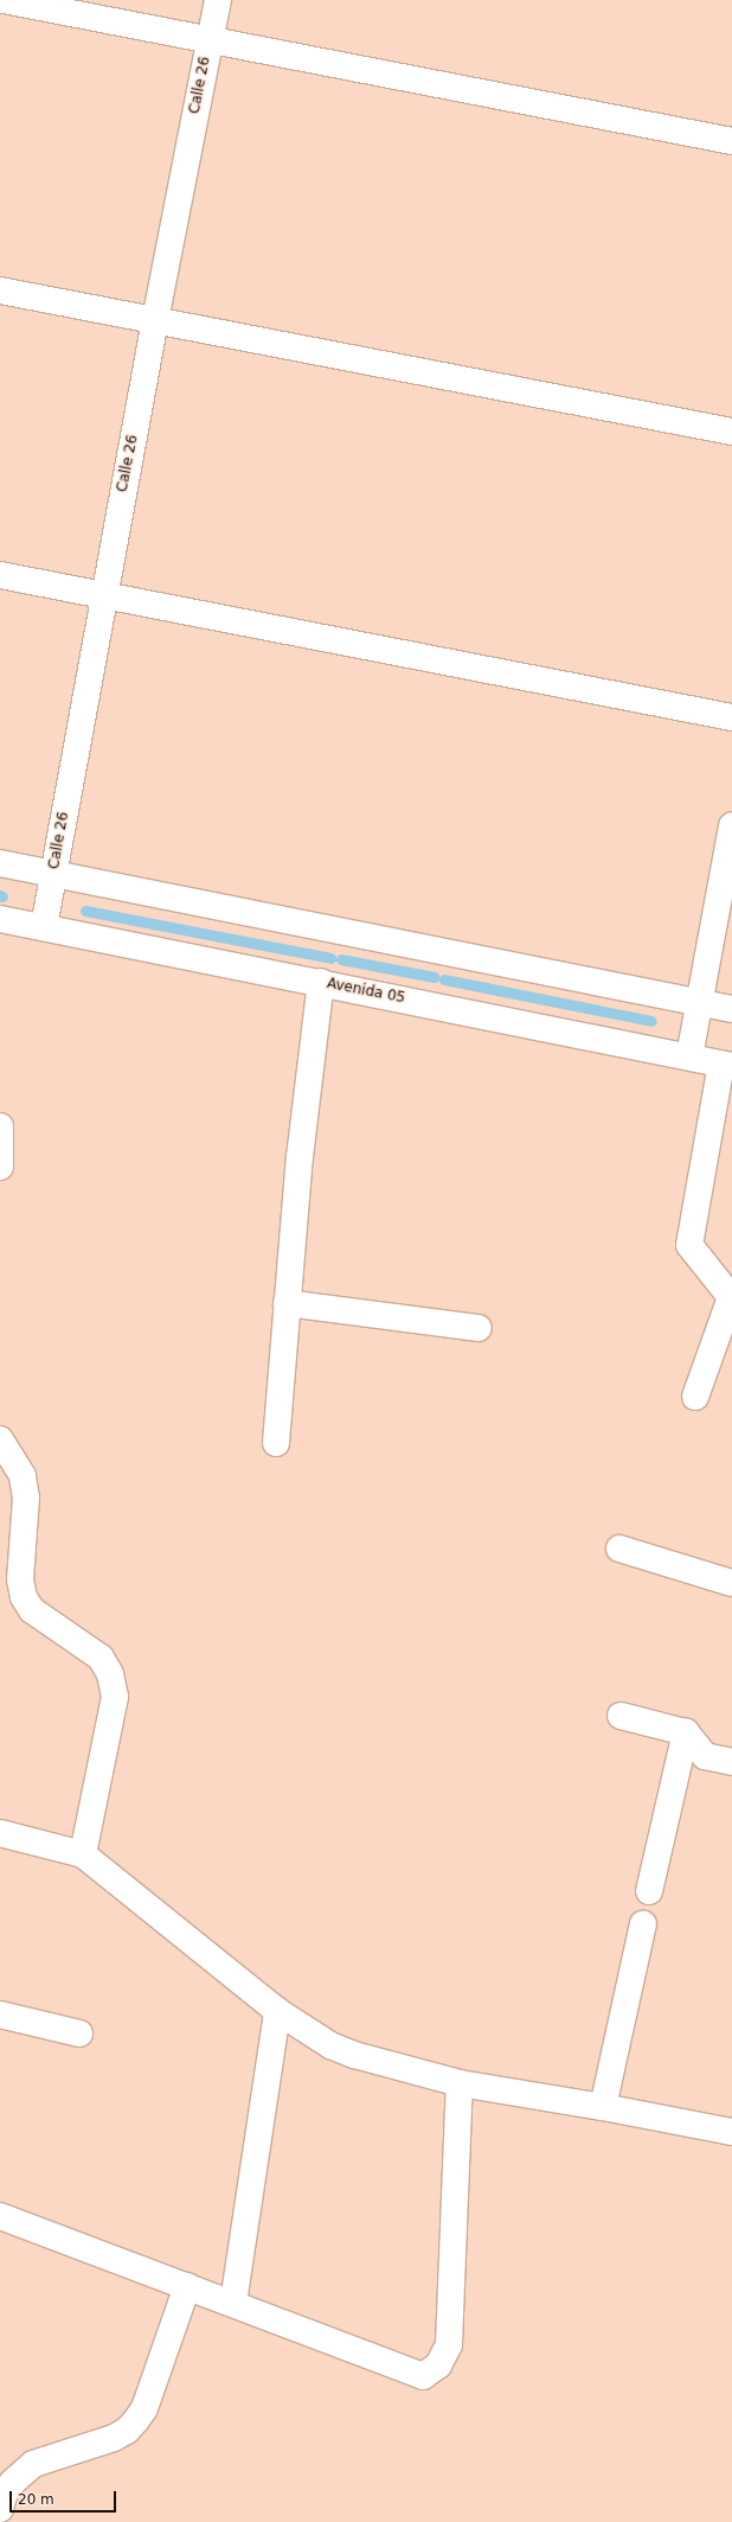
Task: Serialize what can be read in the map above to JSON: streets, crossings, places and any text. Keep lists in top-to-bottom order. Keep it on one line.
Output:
{"streets":{"street":["Calle 26","Avenida 05"]},"crossings":[["Calle 26","Avenida 05"]],"scale_bar":"20 m"}
